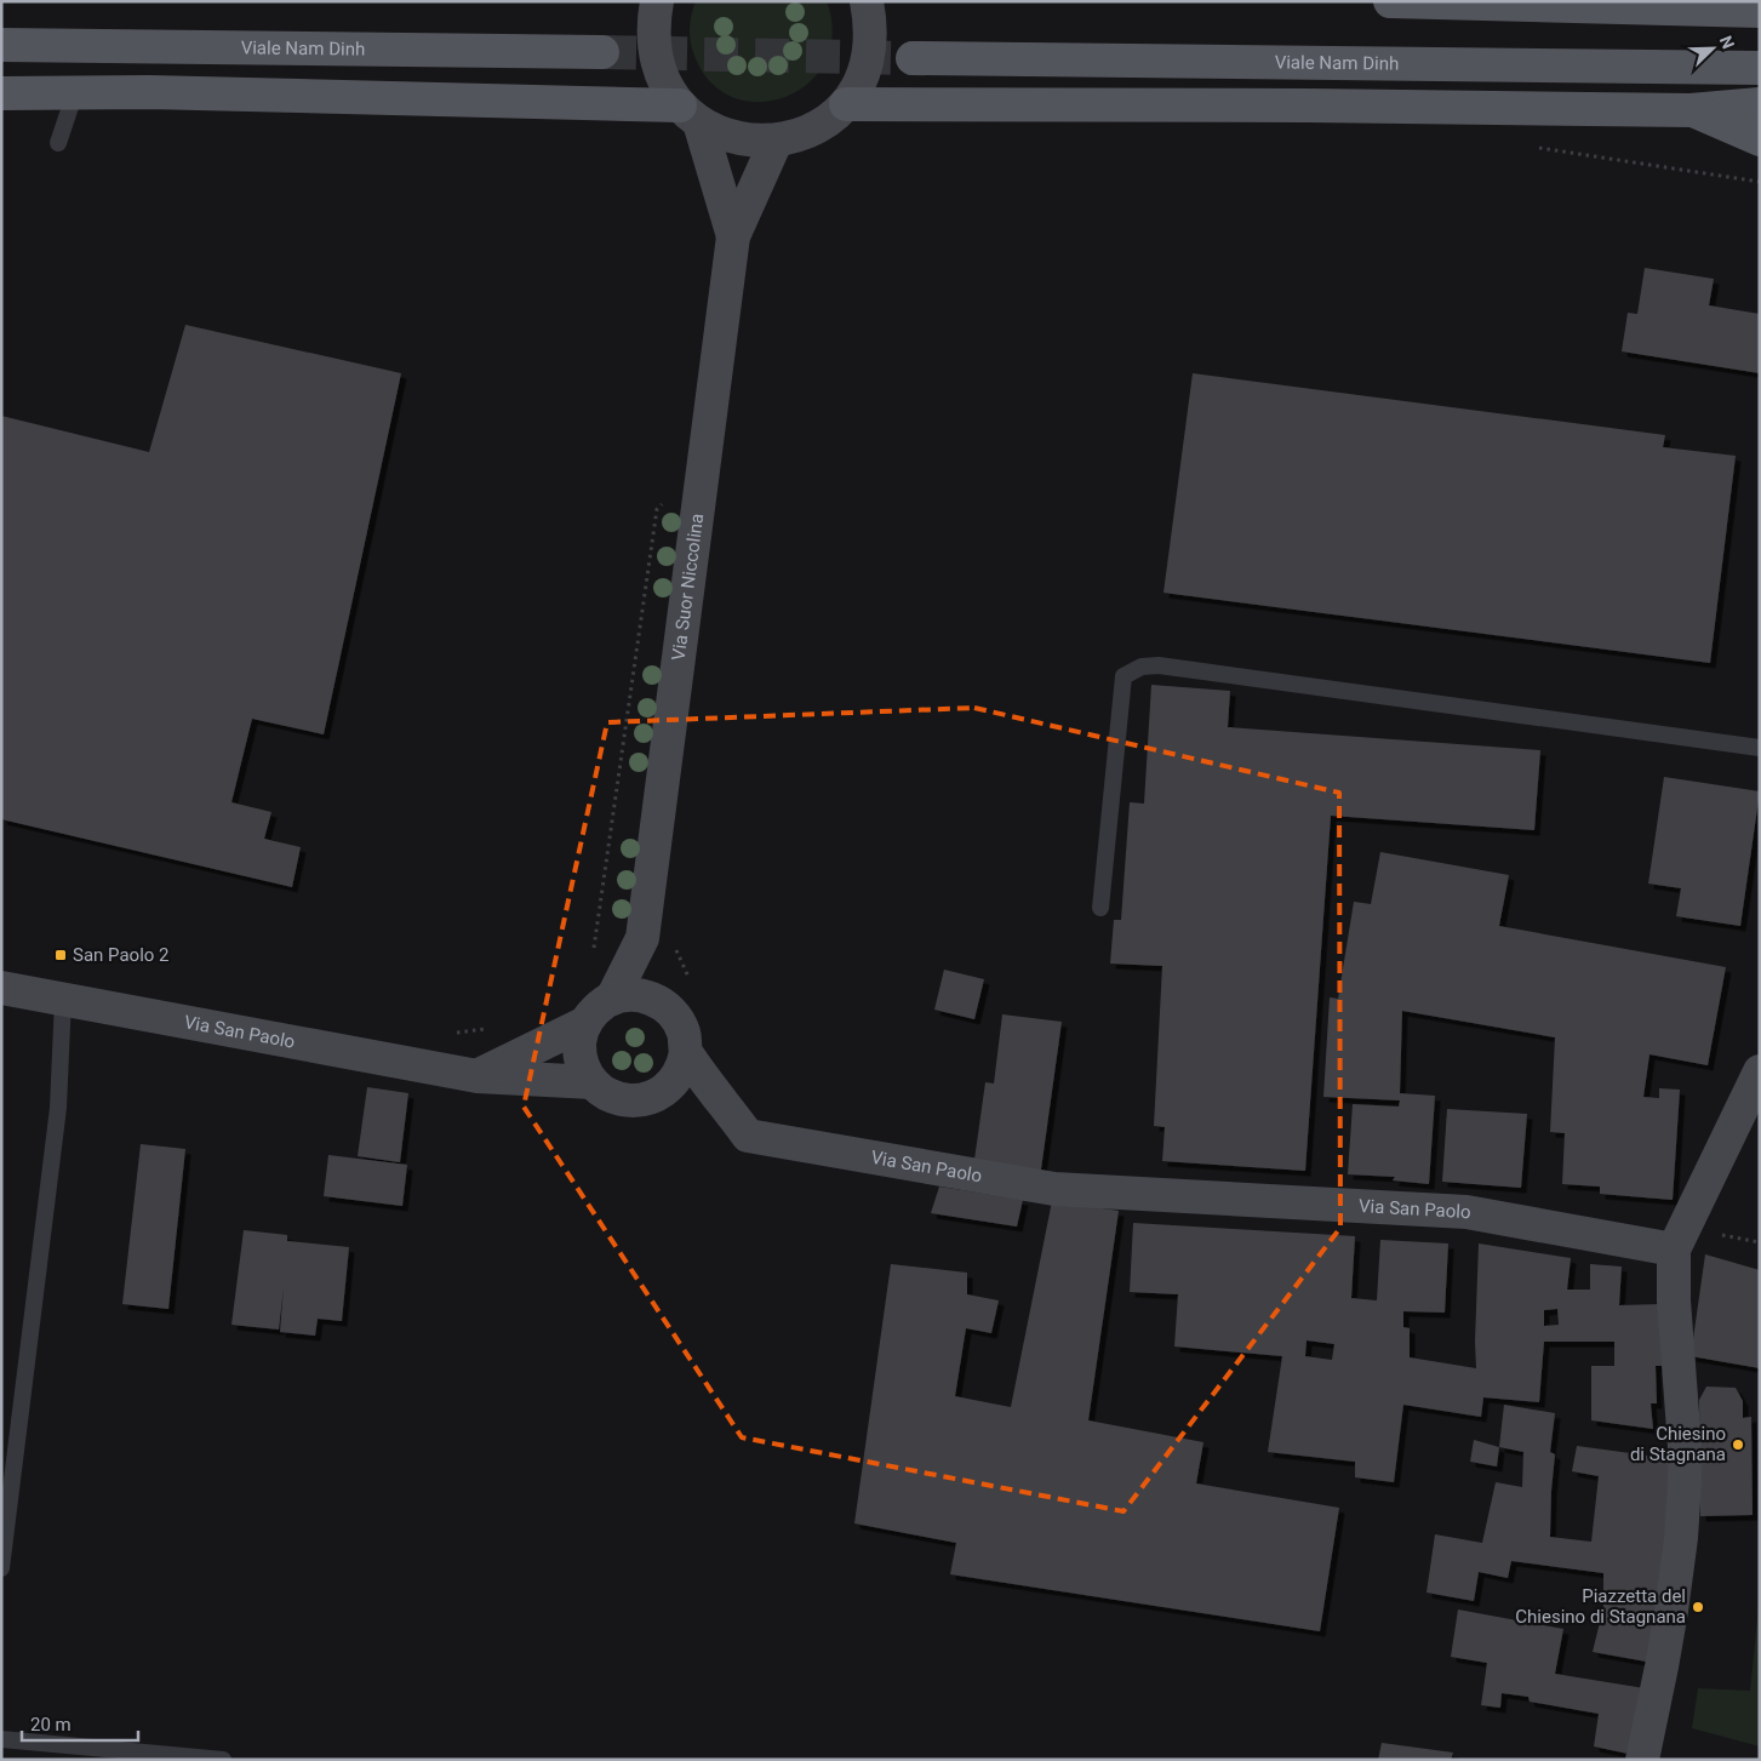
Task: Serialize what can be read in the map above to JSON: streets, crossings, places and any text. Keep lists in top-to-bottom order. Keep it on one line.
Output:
{"streets":{"main road":["Viale Nam Dinh"],"street":["Via Suor Niccolina","Via San Paolo"]},"crossings":[["Via Suor Niccolina","Via San Paolo"]],"places":{"transit":["San Paolo 2"],"other":["Chiesino di Stagnana","Piazzetta del Chiesino di Stagnana"]},"scale_bar":"20 m","north":"top right"}
